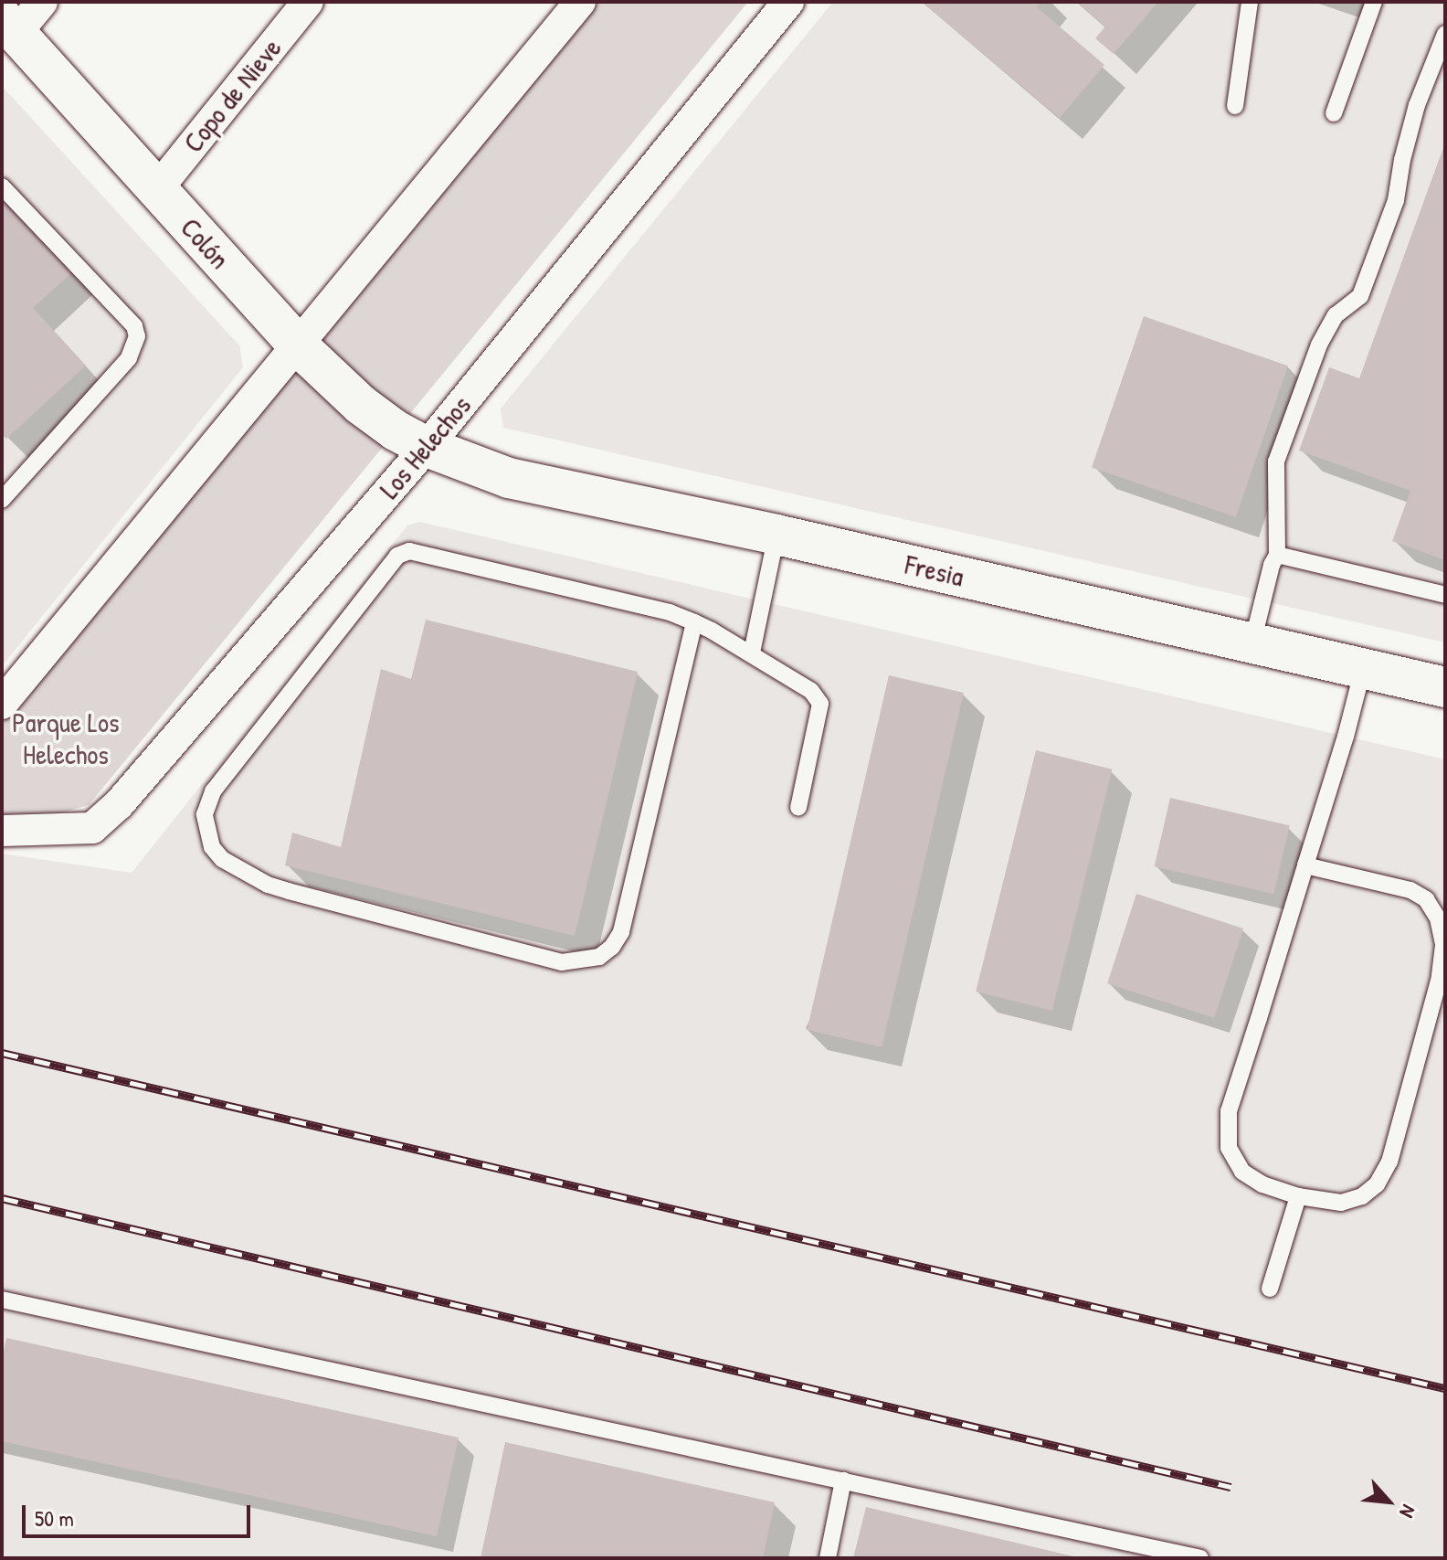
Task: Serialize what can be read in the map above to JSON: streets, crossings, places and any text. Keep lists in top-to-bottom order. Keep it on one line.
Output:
{"streets":{"street":["Copo de Nieve","Colón","Los Helechos","Fresia"]},"crossings":[["Copo de Nieve","Colón"],["Colón","Los Helechos"],["Colón","Fresia"],["Los Helechos","Fresia"]],"parks":["Parque Los Helechos"],"scale_bar":"50 m","north":"bottom right"}
